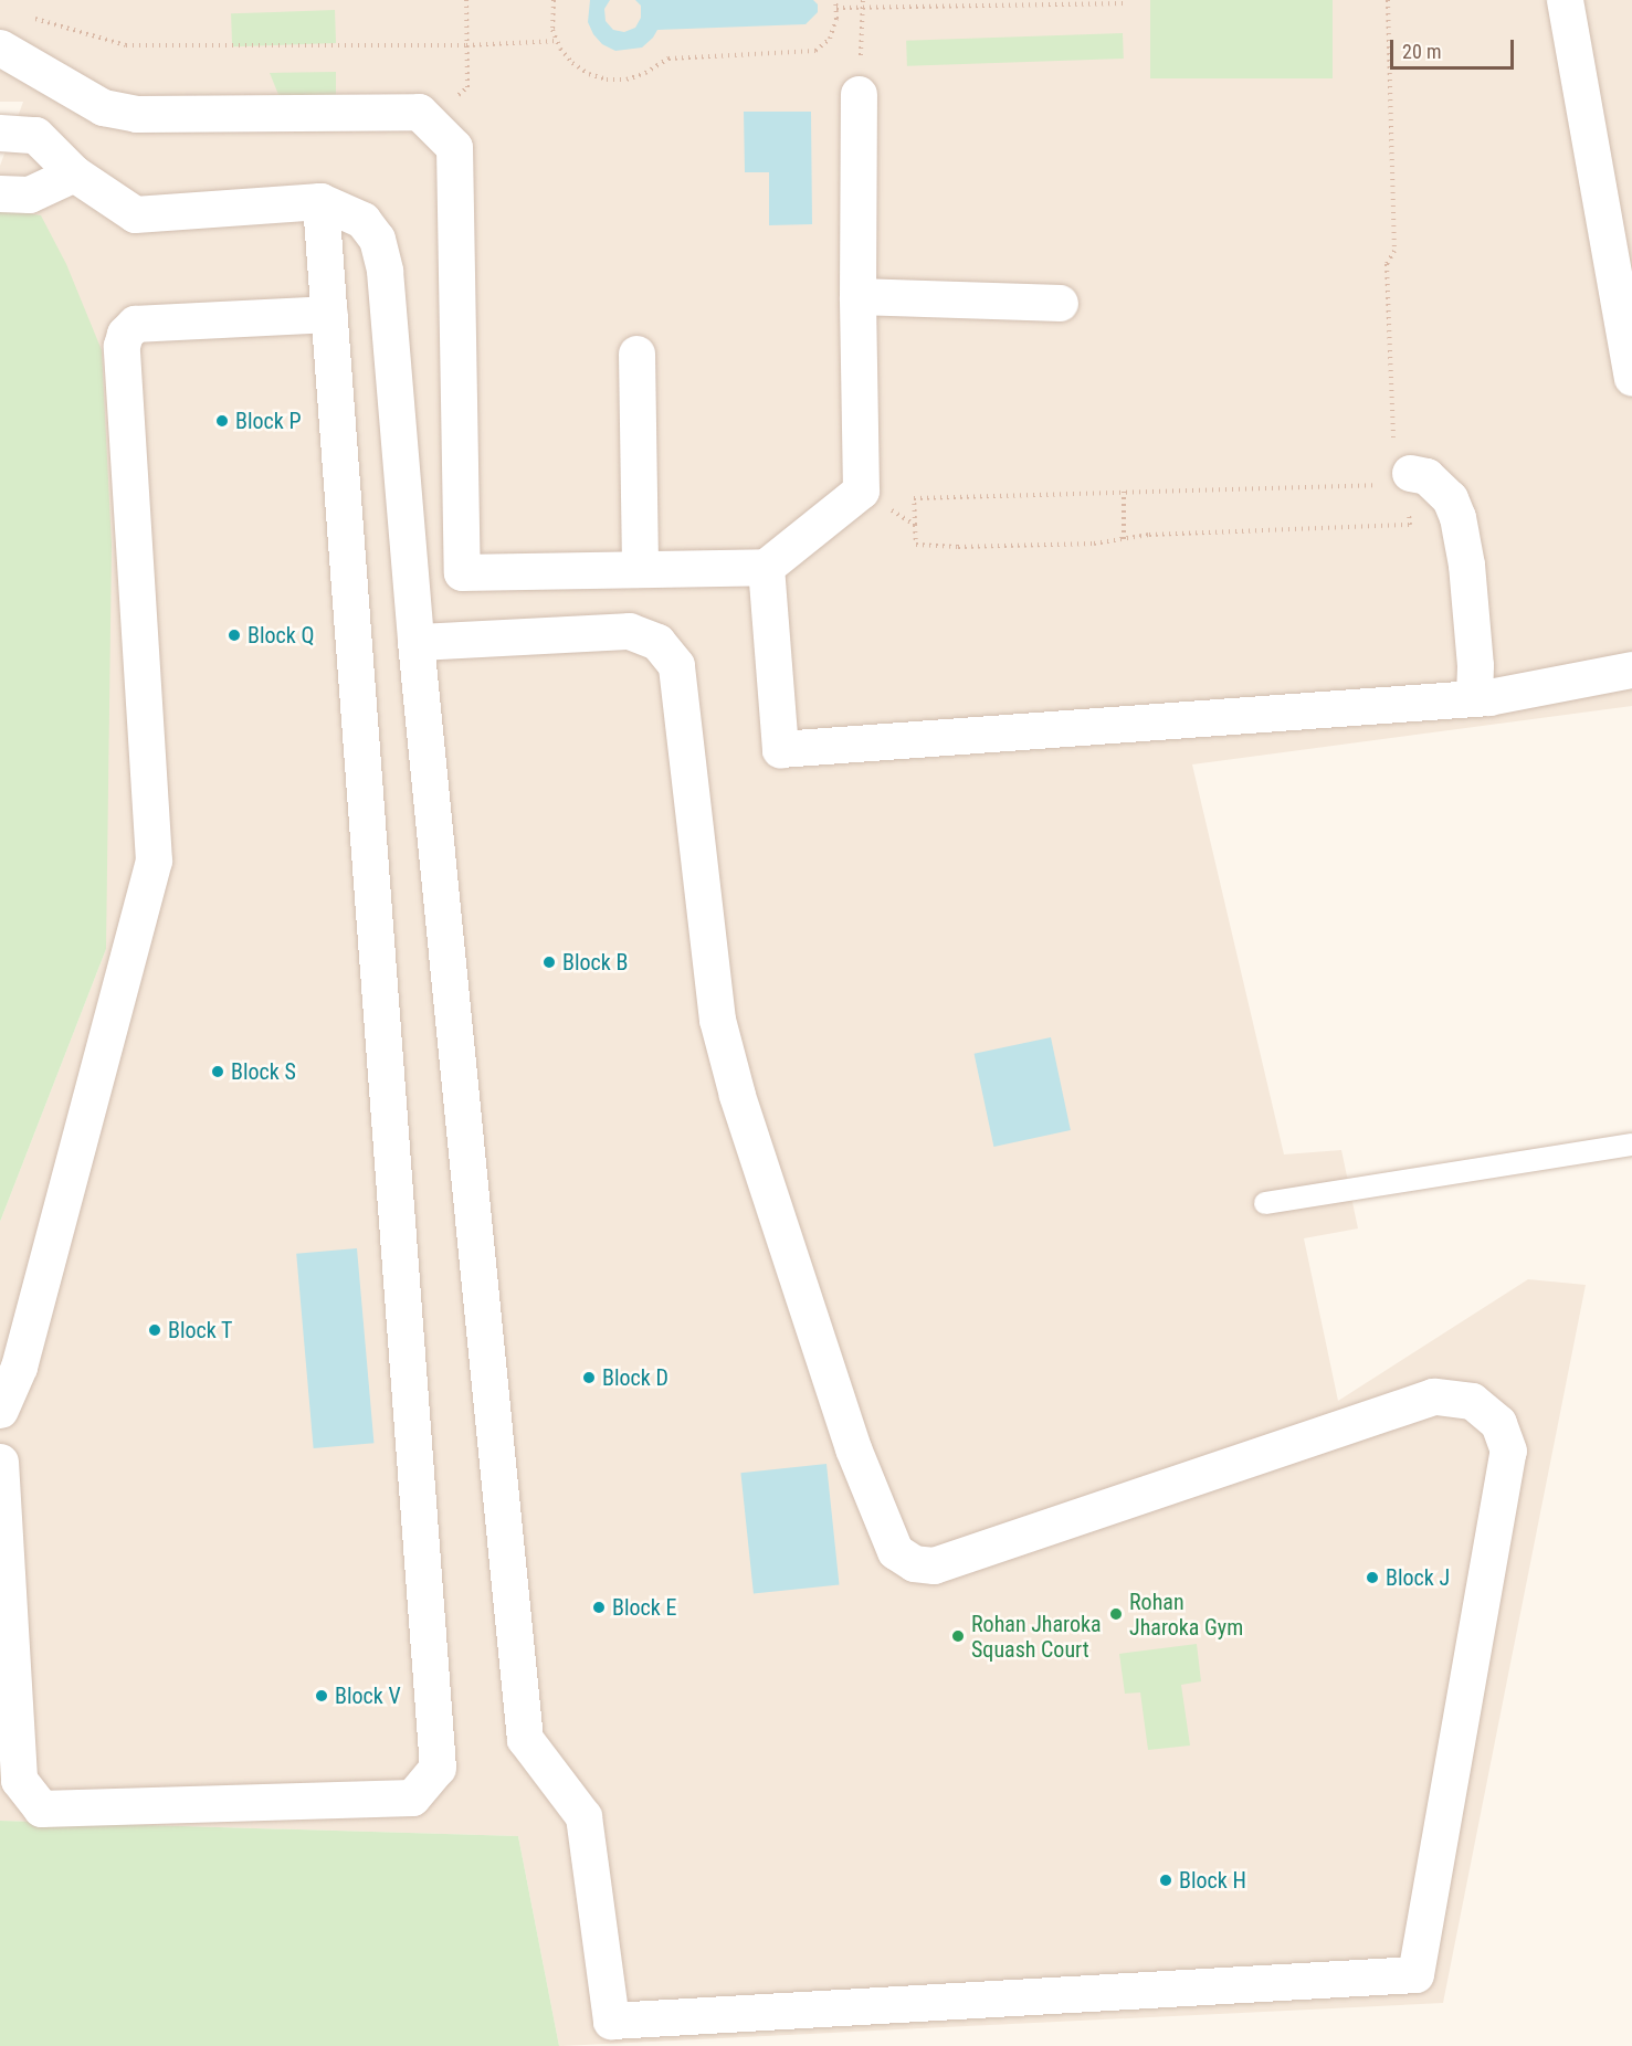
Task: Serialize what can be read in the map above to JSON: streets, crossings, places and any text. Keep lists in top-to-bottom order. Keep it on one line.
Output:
{"places":["Block P","Block Q","Block B","Block S","Block T","Block D","Block J","Block E","Rohan Jharoka Gym","Rohan Jharoka Squash Court","Block V","Block H"],"scale_bar":"20 m"}
